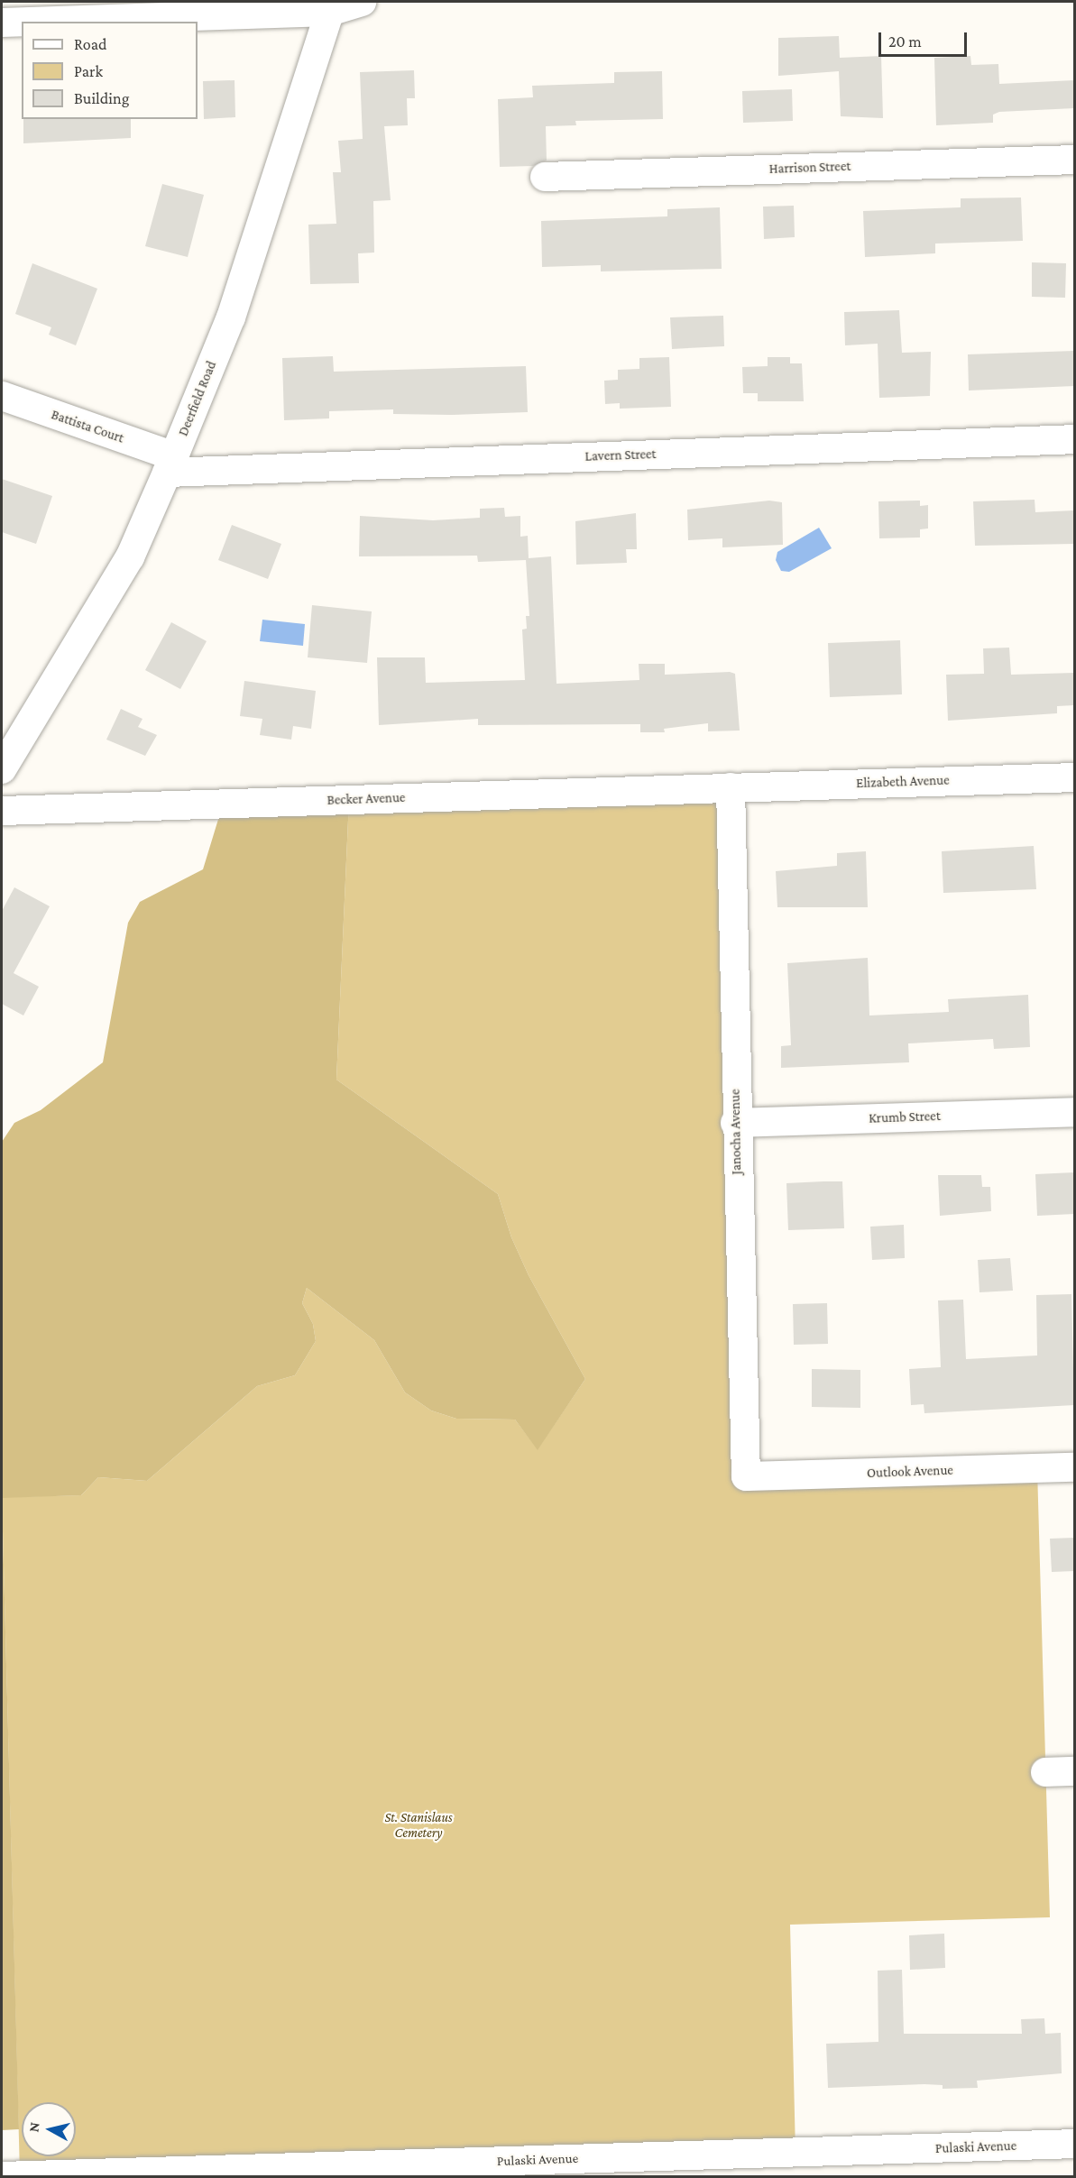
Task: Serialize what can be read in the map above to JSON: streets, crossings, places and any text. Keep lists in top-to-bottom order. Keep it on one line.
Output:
{"streets":{"street":["Harrison Street","Deerfield Road","Battista Court","Lavern Street","Elizabeth Avenue","Becker Avenue","Krumb Street","Janocha Avenue","Outlook Avenue","Pulaski Avenue"]},"crossings":[["Deerfield Road","Battista Court"],["Deerfield Road","Lavern Street"],["Battista Court","Lavern Street"],["Elizabeth Avenue","Becker Avenue"],["Elizabeth Avenue","Janocha Avenue"],["Becker Avenue","Janocha Avenue"],["Krumb Street","Janocha Avenue"],["Janocha Avenue","Outlook Avenue"]],"parks":["St. Stanislaus Cemetery"],"legend":["Road","Park","Building"],"scale_bar":"20 m","north":"left"}
